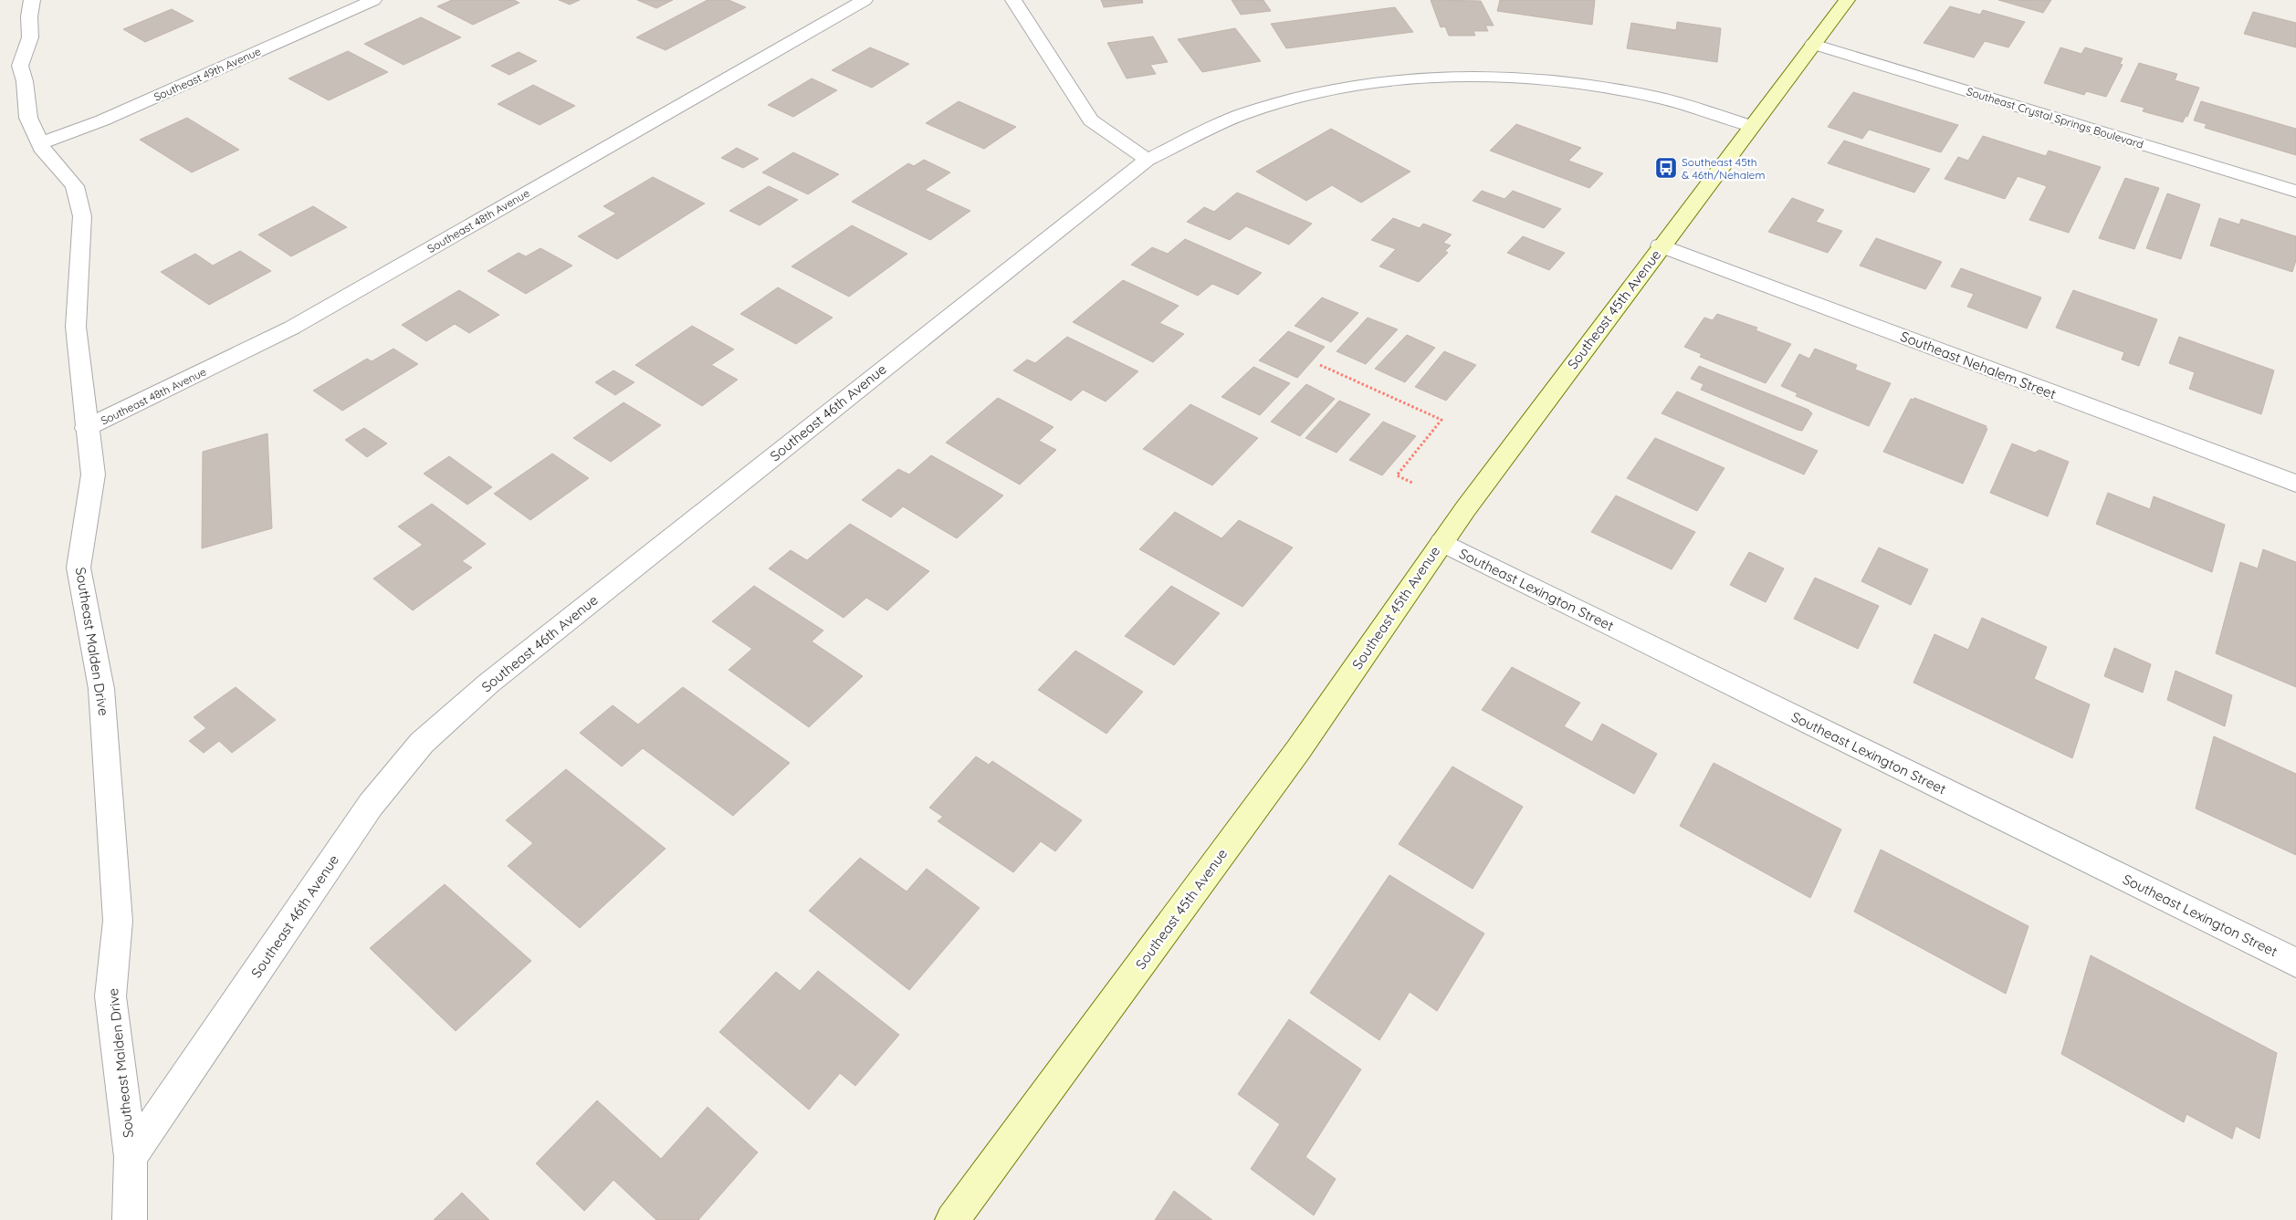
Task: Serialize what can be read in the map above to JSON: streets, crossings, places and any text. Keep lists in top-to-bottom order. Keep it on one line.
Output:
{"streets":{"street":["Southeast 49th Avenue","Southeast Crystal Springs Boulevard","Southeast 48th Avenue","Southeast 45th Avenue","Southeast Nehalem Street","Southeast 46th Avenue","Southeast Lexington Street","Southeast Malden Drive"]},"crossings":[["Southeast 49th Avenue","Southeast Malden Drive"],["Southeast Crystal Springs Boulevard","Southeast 45th Avenue"],["Southeast 48th Avenue","Southeast Malden Drive"],["Southeast 45th Avenue","Southeast Nehalem Street"],["Southeast 45th Avenue","Southeast 46th Avenue"],["Southeast 45th Avenue","Southeast Lexington Street"],["Southeast 46th Avenue","Southeast Malden Drive"]],"places":{"bus stop":["Southeast 45th & 46th/Nehalem"]}}
